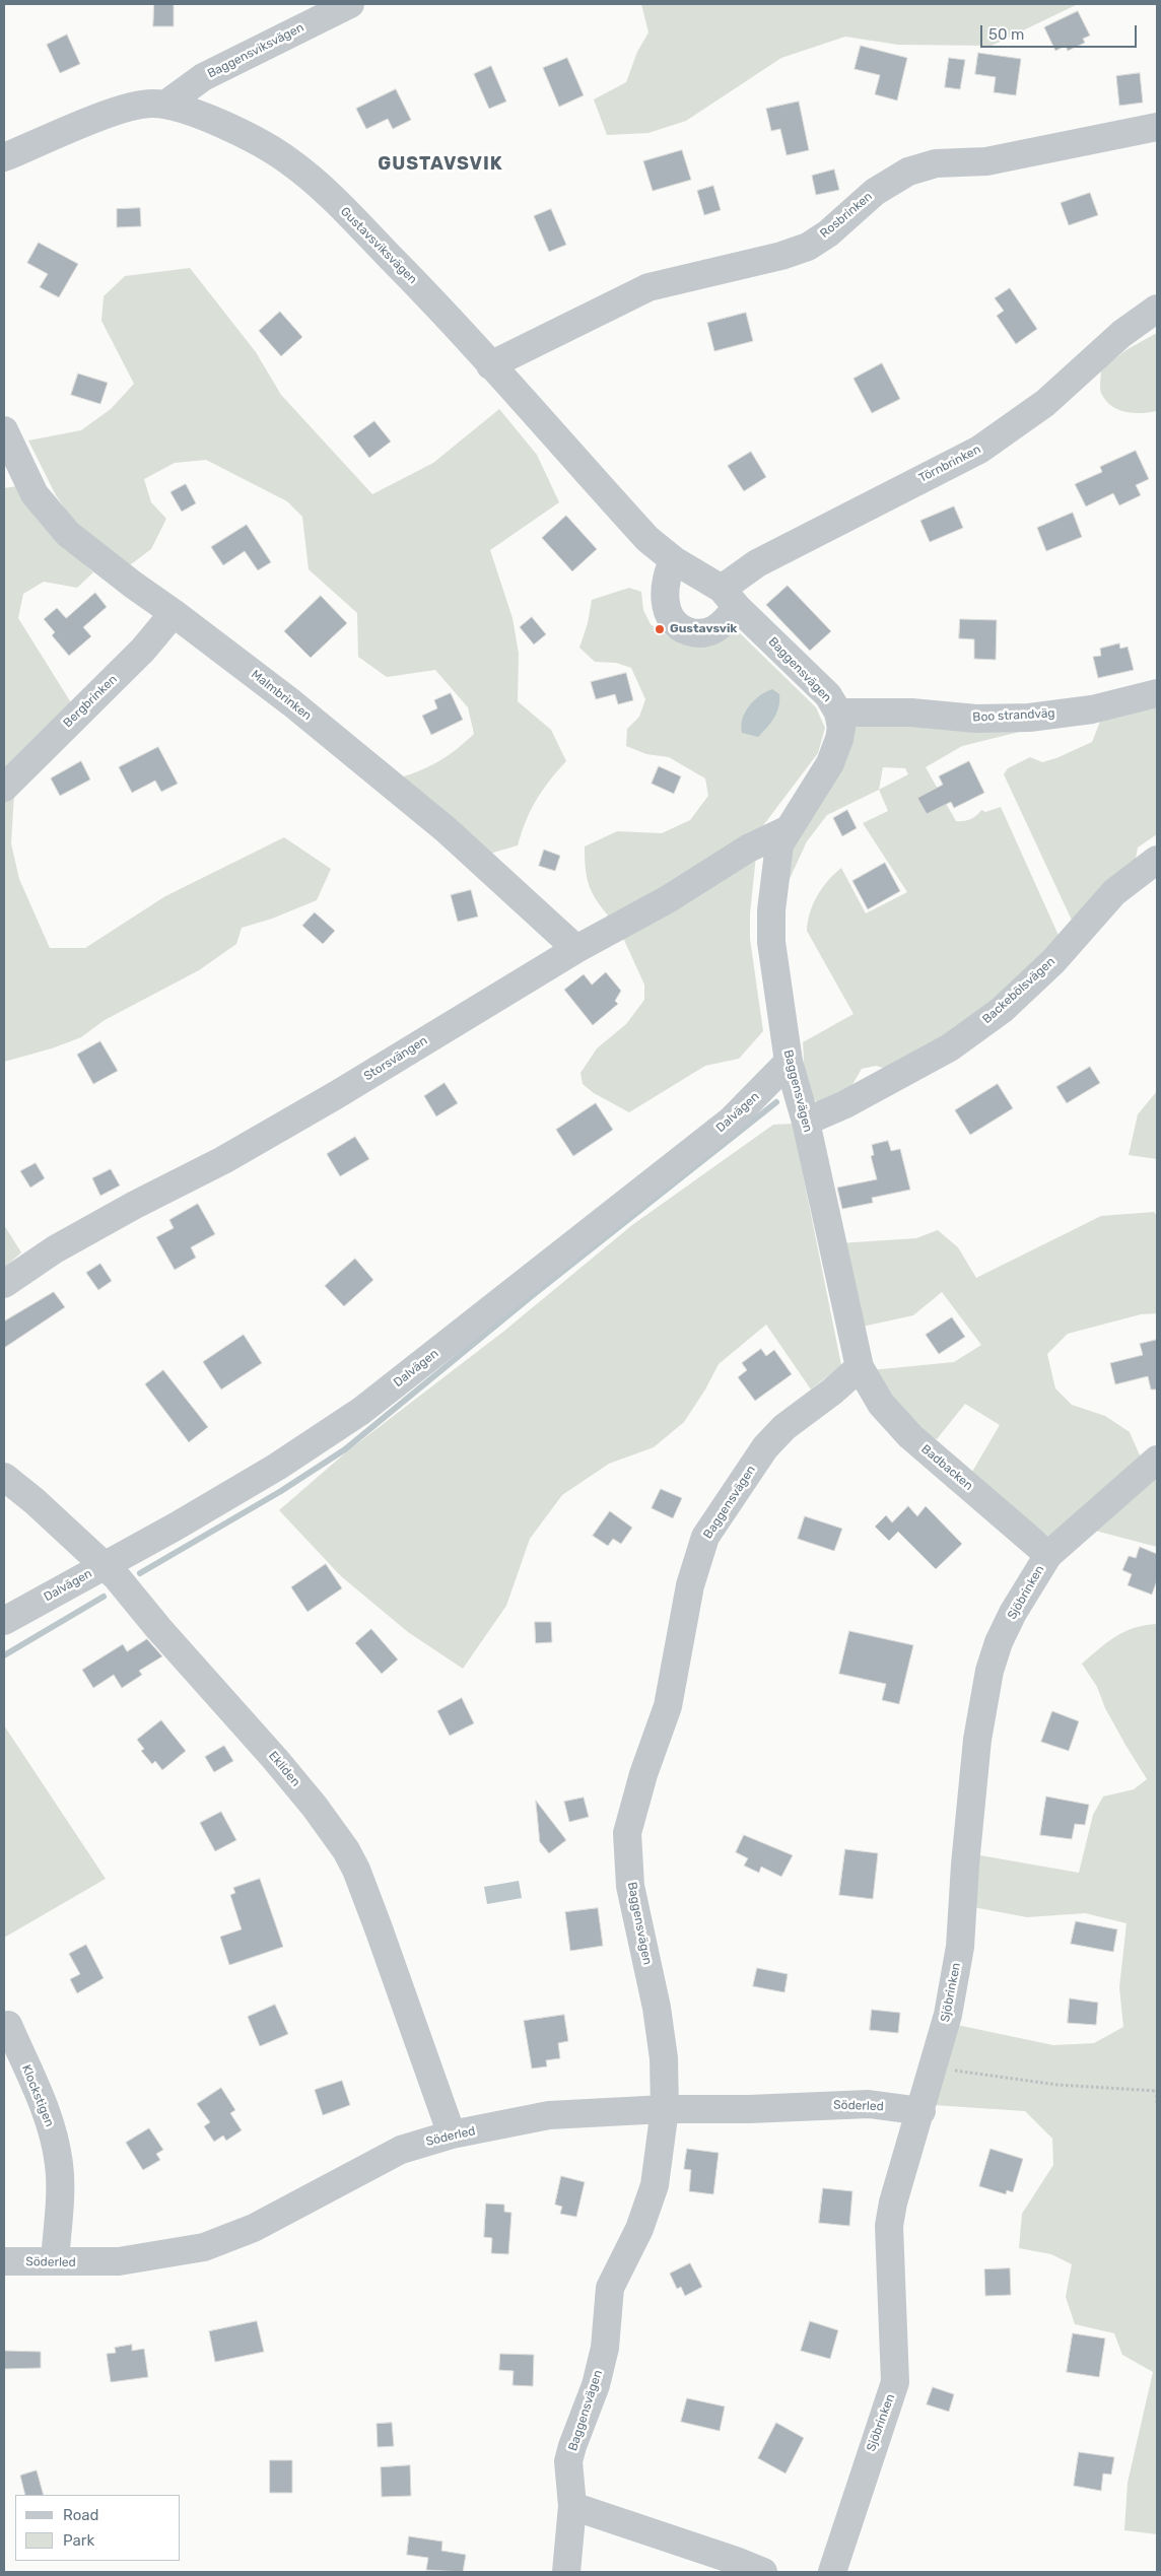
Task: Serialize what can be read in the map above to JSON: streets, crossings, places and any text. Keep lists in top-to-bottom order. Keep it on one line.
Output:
{"streets":{"street":["Baggensviksvägen","Rosbrinken","Gustavsviksvägen","Törnbrinken","Baggensvägen","Malmbrinken","Bergbrinken","Boo strandväg","Backebölsvägen","Storsvängen","Dalvägen","Badbacken","Sjöbrinken","Ekliden","Klockstigen","Söderled"]},"crossings":[["Baggensviksvägen","Gustavsviksvägen"],["Rosbrinken","Gustavsviksvägen"],["Gustavsviksvägen","Törnbrinken"],["Gustavsviksvägen","Baggensvägen"],["Törnbrinken","Baggensvägen"],["Baggensvägen","Boo strandväg"],["Baggensvägen","Backebölsvägen"],["Baggensvägen","Storsvängen"],["Baggensvägen","Dalvägen"],["Baggensvägen","Badbacken"],["Baggensvägen","Söderled"],["Malmbrinken","Bergbrinken"],["Malmbrinken","Storsvängen"],["Dalvägen","Ekliden"],["Badbacken","Sjöbrinken"],["Sjöbrinken","Söderled"],["Ekliden","Söderled"],["Klockstigen","Söderled"]],"districts":["GUSTAVSVIK"],"places":["Gustavsvik"],"legend":["Road","Park"],"scale_bar":"50 m"}
